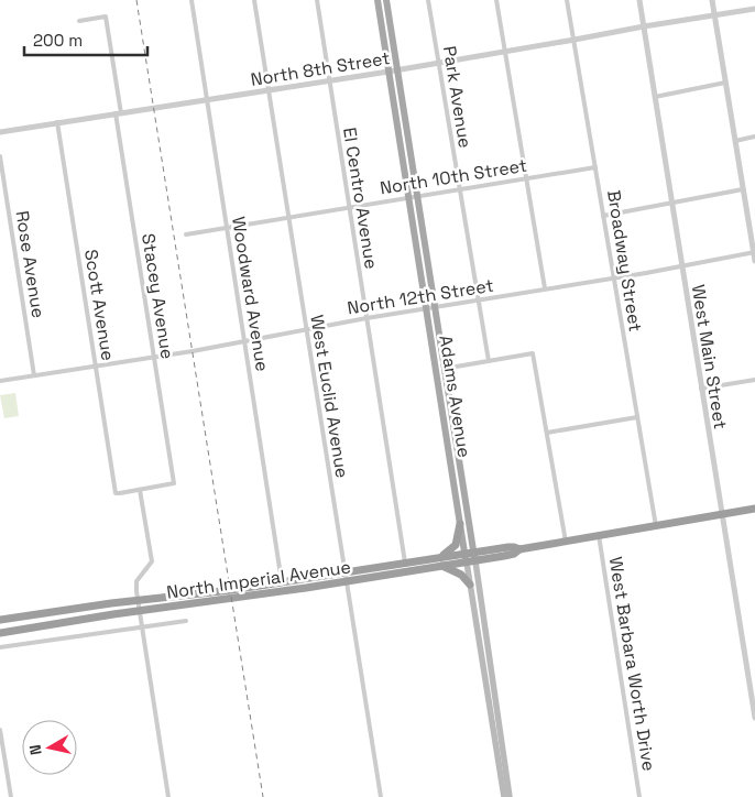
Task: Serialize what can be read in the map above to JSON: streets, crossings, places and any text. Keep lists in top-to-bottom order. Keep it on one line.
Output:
{"streets":{"highway":["North Imperial Avenue"],"main road":["Adams Avenue"],"street":["North 8th Street","Park Avenue","North 10th Street","El Centro Avenue","Broadway Street","Rose Avenue","Woodward Avenue","Stacey Avenue","North 12th Street","Scott Avenue","West Main Street","West Euclid Avenue","West Barbara Worth Drive"]},"crossings":[["North 8th Street","Park Avenue"],["North 8th Street","El Centro Avenue"],["North 8th Street","Broadway Street"],["North 8th Street","Woodward Avenue"],["North 8th Street","Stacey Avenue"],["North 8th Street","Scott Avenue"],["North 8th Street","West Main Street"],["North 8th Street","West Euclid Avenue"],["North 8th Street","Adams Avenue"],["Park Avenue","North 10th Street"],["Park Avenue","North 12th Street"],["North 10th Street","El Centro Avenue"],["North 10th Street","Broadway Street"],["North 10th Street","Woodward Avenue"],["North 10th Street","West Euclid Avenue"],["North 10th Street","Adams Avenue"],["El Centro Avenue","North 12th Street"],["El Centro Avenue","North Imperial Avenue"],["Broadway Street","North 12th Street"],["Broadway Street","North Imperial Avenue"],["Rose Avenue","North 12th Street"],["Woodward Avenue","North 12th Street"],["Woodward Avenue","North Imperial Avenue"],["Stacey Avenue","North 12th Street"],["Stacey Avenue","Scott Avenue"],["North 12th Street","Scott Avenue"],["North 12th Street","West Main Street"],["North 12th Street","West Euclid Avenue"],["North 12th Street","Adams Avenue"],["West Main Street","North Imperial Avenue"],["West Euclid Avenue","North Imperial Avenue"],["Adams Avenue","North Imperial Avenue"],["North Imperial Avenue","West Barbara Worth Drive"]],"scale_bar":"200 m","north":"left"}
